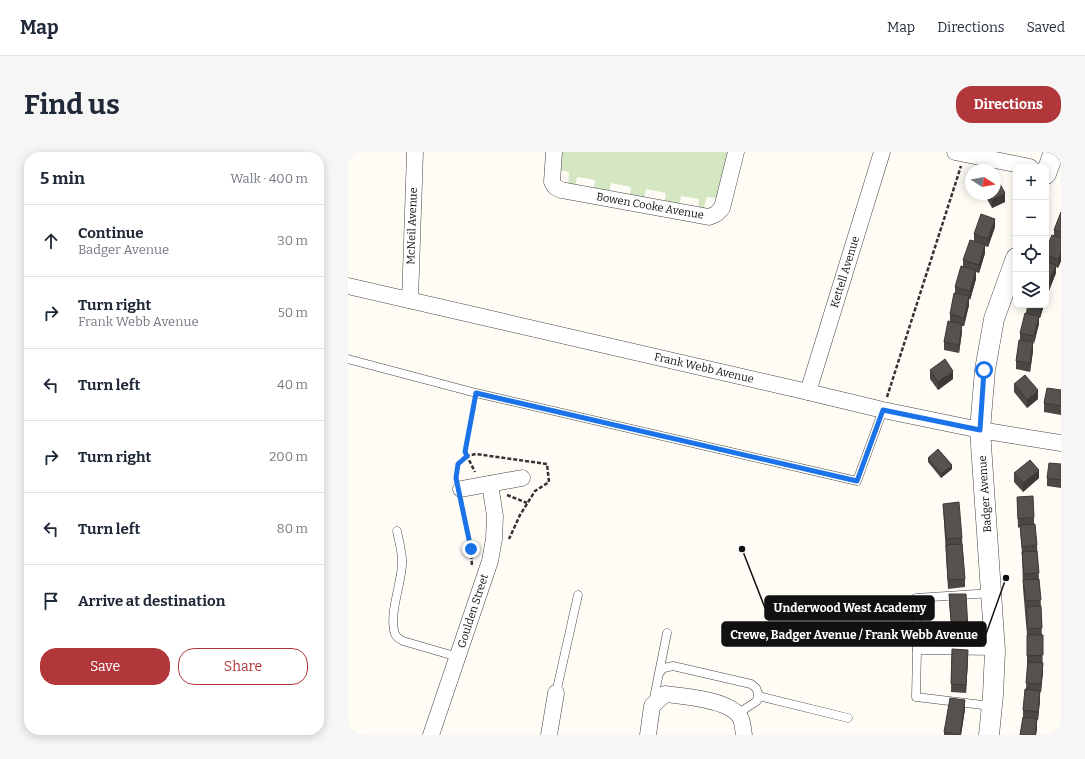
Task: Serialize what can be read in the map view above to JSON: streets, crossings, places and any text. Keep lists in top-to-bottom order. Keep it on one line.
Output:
{"streets":{"street":["Bowen Cooke Avenue","McNeil Avenue","Kettell Avenue","Frank Webb Avenue","Badger Avenue","Goulden Street"]},"crossings":[["McNeil Avenue","Frank Webb Avenue"],["Kettell Avenue","Frank Webb Avenue"],["Frank Webb Avenue","Badger Avenue"]],"places":["Underwood West Academy","Crewe, Badger Avenue / Frank Webb Avenue"],"north":"right","page":{"header":"Map","nav":["Map","Directions","Saved"],"buttons":["Directions",["Save","Share"]],"title":"Find us","heading":["5 min","Walk · 400 m"],"map_buttons":["+","−"],"list":[["Continue","Badger Avenue","30 m"],["Turn right","Frank Webb Avenue","50 m"],["Turn left","40 m"],["Turn right","200 m"],["Turn left","80 m"],"Arrive at destination"]}}
